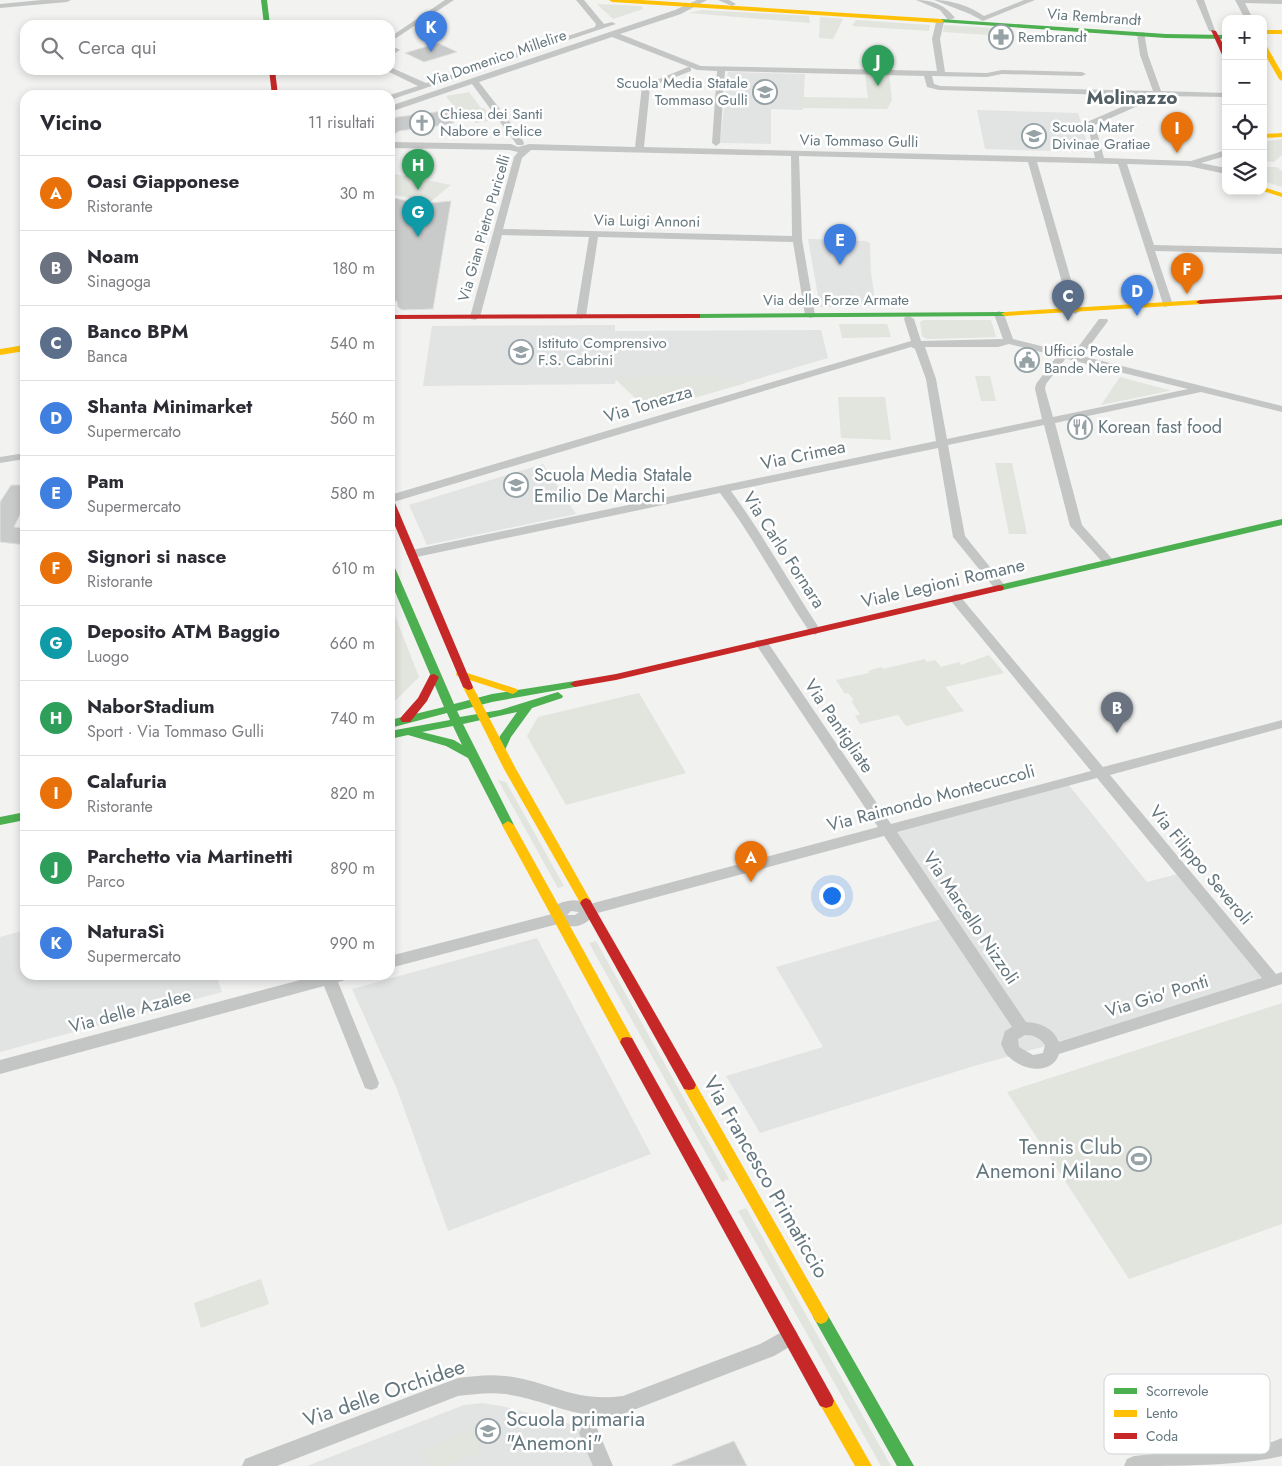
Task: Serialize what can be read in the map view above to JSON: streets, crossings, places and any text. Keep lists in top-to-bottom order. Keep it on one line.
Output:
{"streets":{"street":["Via Rembrandt","Via Domenico Millelire","Via Tommaso Gulli","Via Luigi Annoni","Via Gian Pietro Puricelli","Via delle Forze Armate","Via Tonezza","Via Crimea","Via Carlo Fornara","Viale Legioni Romane","Via Pantigliate","Via Raimondo Montecuccoli","Via Filippo Severoli","Via Marcello Nizzoli","Via Gio' Ponti","Via delle Azalee","Via Francesco Primaticcio","Via delle Orchidee"]},"crossings":[["Via Rembrandt","Via Domenico Millelire"],["Via Tommaso Gulli","Via Gian Pietro Puricelli"],["Via Luigi Annoni","Via Gian Pietro Puricelli"],["Via Gian Pietro Puricelli","Via delle Forze Armate"],["Via Crimea","Via Carlo Fornara"],["Via Carlo Fornara","Viale Legioni Romane"],["Viale Legioni Romane","Via Pantigliate"],["Viale Legioni Romane","Via Filippo Severoli"],["Via Pantigliate","Via Raimondo Montecuccoli"],["Via Pantigliate","Via Marcello Nizzoli"],["Via Raimondo Montecuccoli","Via Filippo Severoli"],["Via Raimondo Montecuccoli","Via Marcello Nizzoli"],["Via Raimondo Montecuccoli","Via Francesco Primaticcio"],["Via Filippo Severoli","Via Gio' Ponti"],["Via Marcello Nizzoli","Via Gio' Ponti"]],"districts":["Molinazzo"],"places":{"pharmacy":["Rembrandt"],"school or university":["Scuola Media Statale Tommaso Gulli","Scuola Mater Divinae Gratiae","Istituto Comprensivo F.S. Cabrini","Scuola Media Statale Emilio De Marchi","Scuola primaria \"Anemoni\""],"church":["Chiesa dei Santi Nabore e Felice"],"public building":["Ufficio Postale Bande Nere"],"restaurant":["Korean fast food"],"sports":["Tennis Club Anemoni Milano"]},"legend":["Scorrevole","Lento","Coda"],"page":{"pins":["K","J","I","H","G","E","F","D","C","B","A"],"map_buttons":["+","−"],"search":"Cerca qui","heading":["Vicino","11 risultati"],"list":[{"mark":"A","name":"Oasi Giapponese","note":"Ristorante","value":"30 m"},{"mark":"B","name":"Noam","note":"Sinagoga","value":"180 m"},{"mark":"C","name":"Banco BPM","note":"Banca","value":"540 m"},{"mark":"D","name":"Shanta Minimarket","note":"Supermercato","value":"560 m"},{"mark":"E","name":"Pam","note":"Supermercato","value":"580 m"},{"mark":"F","name":"Signori si nasce","note":"Ristorante","value":"610 m"},{"mark":"G","name":"Deposito ATM Baggio","note":"Luogo","value":"660 m"},{"mark":"H","name":"NaborStadium","note":"Sport · Via Tommaso Gulli","value":"740 m"},{"mark":"I","name":"Calafuria","note":"Ristorante","value":"820 m"},{"mark":"J","name":"Parchetto via Martinetti","note":"Parco","value":"890 m"},{"mark":"K","name":"NaturaSì","note":"Supermercato","value":"990 m"}]}}
